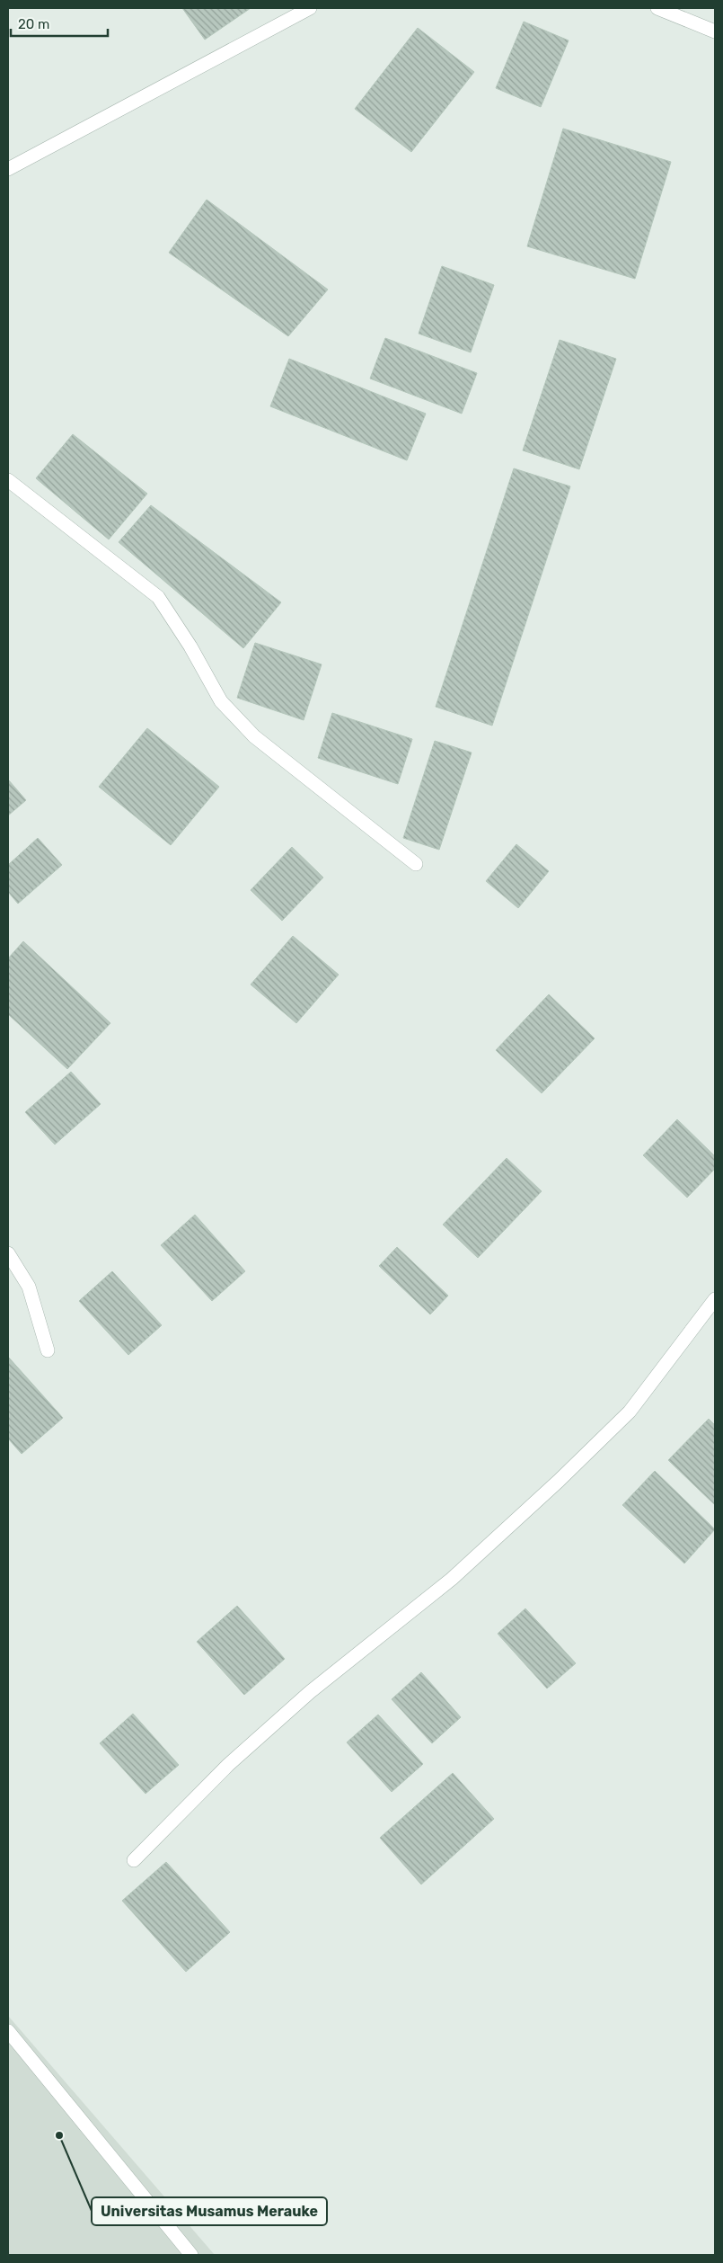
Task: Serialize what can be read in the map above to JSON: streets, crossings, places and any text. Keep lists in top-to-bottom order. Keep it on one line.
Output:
{"places":["Universitas Musamus Merauke"],"scale_bar":"20 m"}
